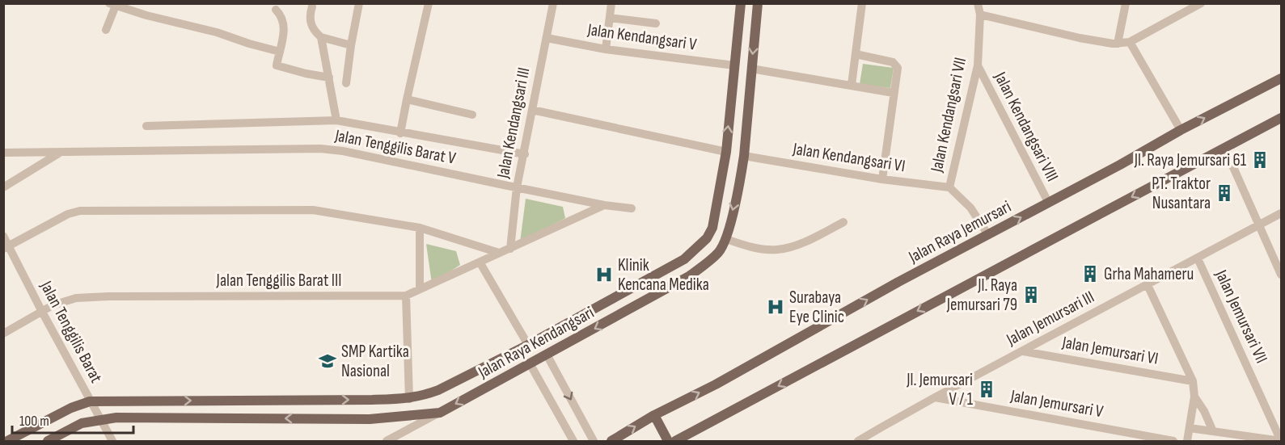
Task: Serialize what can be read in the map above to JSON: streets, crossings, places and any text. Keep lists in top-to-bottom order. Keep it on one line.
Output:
{"streets":{"main road":["Jalan Raya Jemursari","Jalan Raya Kendangsari"],"street":["Jalan Kendangsari V","Jalan Kendangsari VII","Jalan Kendangsari III","Jalan Kendangsari VIII","Jalan Tenggilis Barat V","Jalan Kendangsari VI","Jalan Tenggilis Barat III","Jalan Jemursari VII","Jalan Jemursari III","Jalan Tenggilis Barat","Jalan Jemursari VI","Jalan Jemursari V"]},"crossings":[["Jalan Kendangsari V","Jalan Kendangsari III"],["Jalan Kendangsari V","Jalan Raya Kendangsari"],["Jalan Kendangsari VII","Jalan Kendangsari VIII"],["Jalan Kendangsari VII","Jalan Kendangsari VI"],["Jalan Kendangsari VII","Jalan Raya Jemursari"],["Jalan Kendangsari III","Jalan Tenggilis Barat V"],["Jalan Kendangsari III","Jalan Tenggilis Barat III"],["Jalan Kendangsari VIII","Jalan Raya Jemursari"],["Jalan Tenggilis Barat V","Jalan Tenggilis Barat III"],["Jalan Kendangsari VI","Jalan Raya Kendangsari"],["Jalan Tenggilis Barat III","Jalan Tenggilis Barat"],["Jalan Jemursari VII","Jalan Jemursari III"],["Jalan Jemursari III","Jalan Jemursari VI"],["Jalan Jemursari III","Jalan Jemursari V"],["Jalan Tenggilis Barat","Jalan Raya Kendangsari"]],"places":{"building":["Jl. Raya Jemursari 61","PT. Traktor Nusantara","Grha Mahameru","Jl. Raya Jemursari 79","Jl. Jemursari V / 1"],"hospital":["Klinik Kencana Medika","Surabaya Eye Clinic"],"school or university":["SMP Kartika Nasional"]},"scale_bar":"100 m"}
